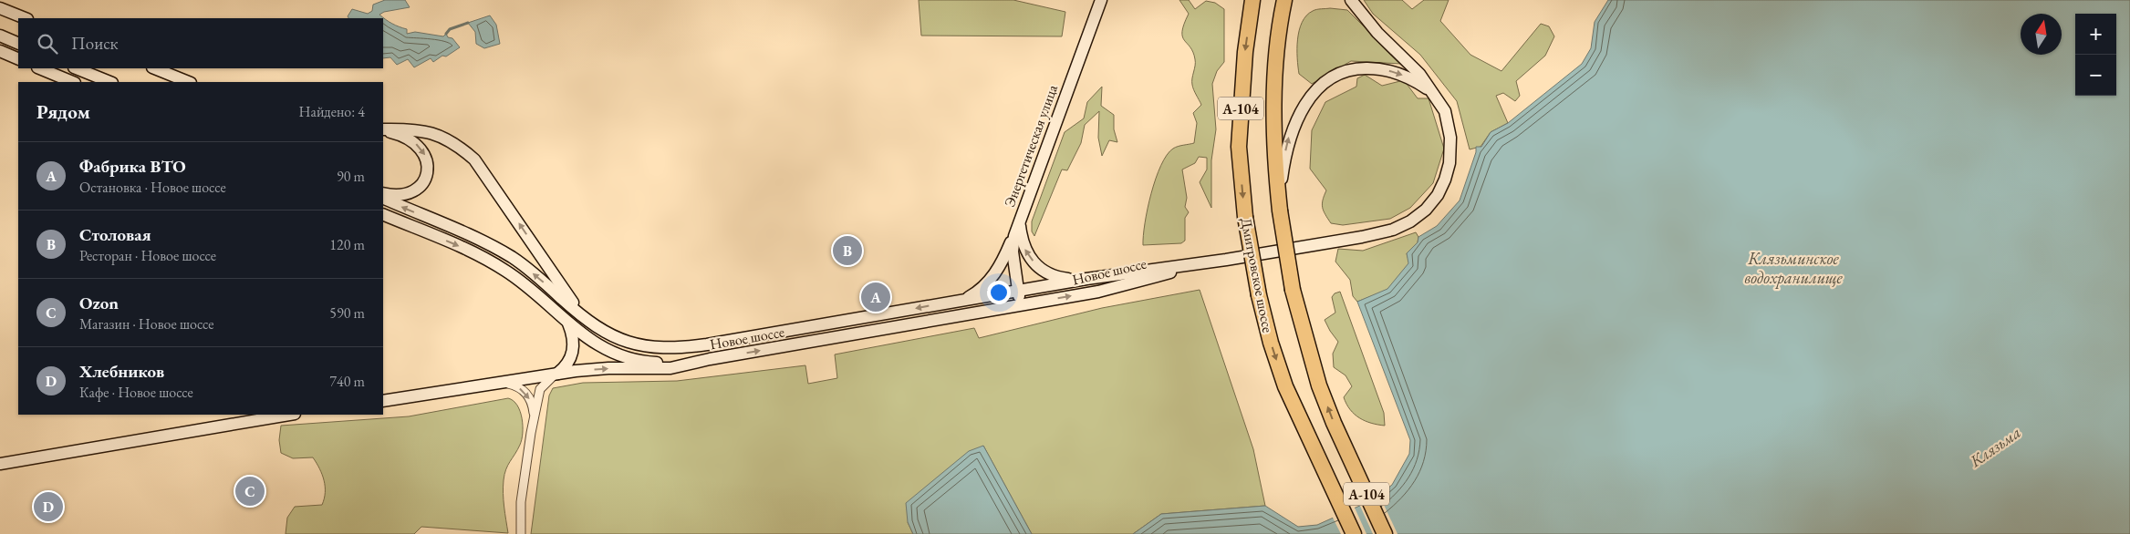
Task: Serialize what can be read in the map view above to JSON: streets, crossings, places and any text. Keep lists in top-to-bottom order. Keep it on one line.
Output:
{"streets":{"highway":["А-104","Дмитровское шоссе"],"main road":["Энергетическая улица","Новое шоссе"]},"crossings":[["Энергетическая улица","Новое шоссе"]],"water":["Клязьминское водохранилище","Клязьма"],"north":"top","page":{"map_buttons":["+","−"],"search":"Поиск","heading":["Рядом","Найдено: 4"],"list":[{"mark":"A","name":"Фабрика ВТО","note":"Остановка · Новое шоссе","value":"90 m"},{"mark":"B","name":"Столовая","note":"Ресторан · Новое шоссе","value":"120 m"},{"mark":"C","name":"Ozon","note":"Магазин · Новое шоссе","value":"590 m"},{"mark":"D","name":"Хлебников","note":"Кафе · Новое шоссе","value":"740 m"}],"pins":["B","A","C","D"]}}
